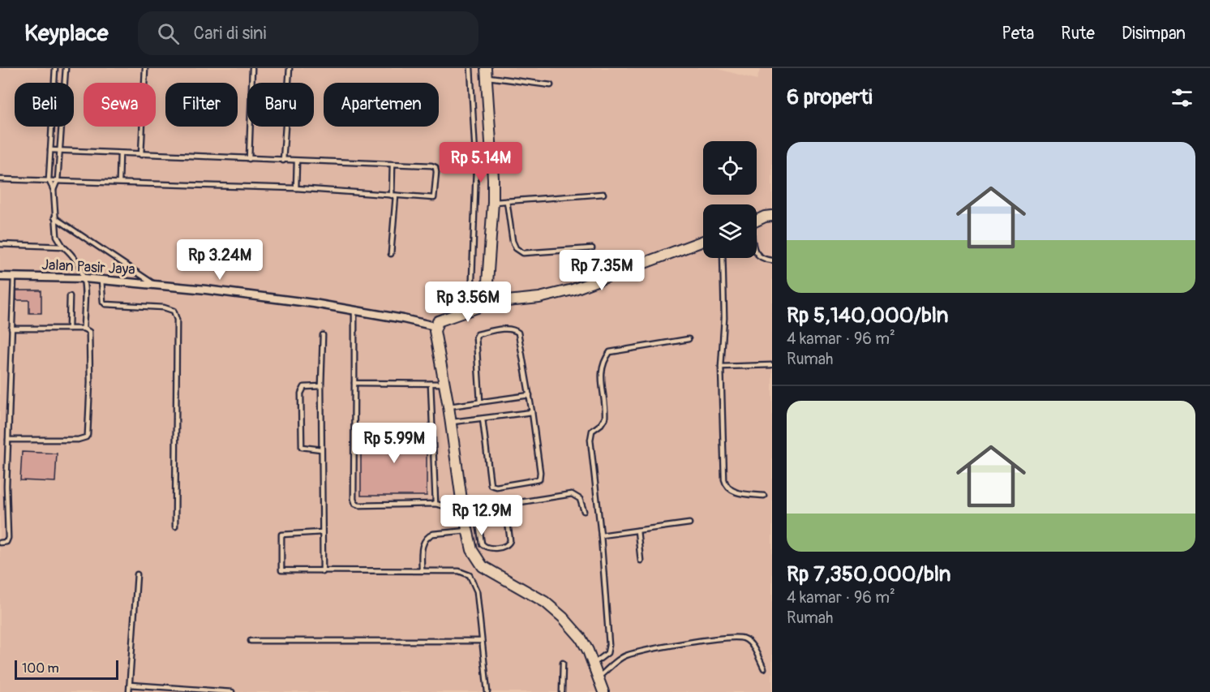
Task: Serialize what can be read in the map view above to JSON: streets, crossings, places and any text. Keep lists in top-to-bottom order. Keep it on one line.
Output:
{"streets":{"street":["Jalan Pasir Jaya"]},"scale_bar":"100 m","page":{"header":"Keyplace","search":"Cari di sini","nav":["Peta","Rute","Disimpan"],"heading":"6 properti","chip":["Beli","Sewa","Filter","Baru","Apartemen"],"list":[{"name":"Rp 5,140,000/bln","note":"4 kamar · 96 m² · Rumah"},{"name":"Rp 7,350,000/bln","note":"4 kamar · 96 m² · Rumah"}],"price":["Rp 5.14M","Rp 3.24M","Rp 7.35M","Rp 3.56M","Rp 5.99M","Rp 12.9M"],"scale":"100 m"}}
